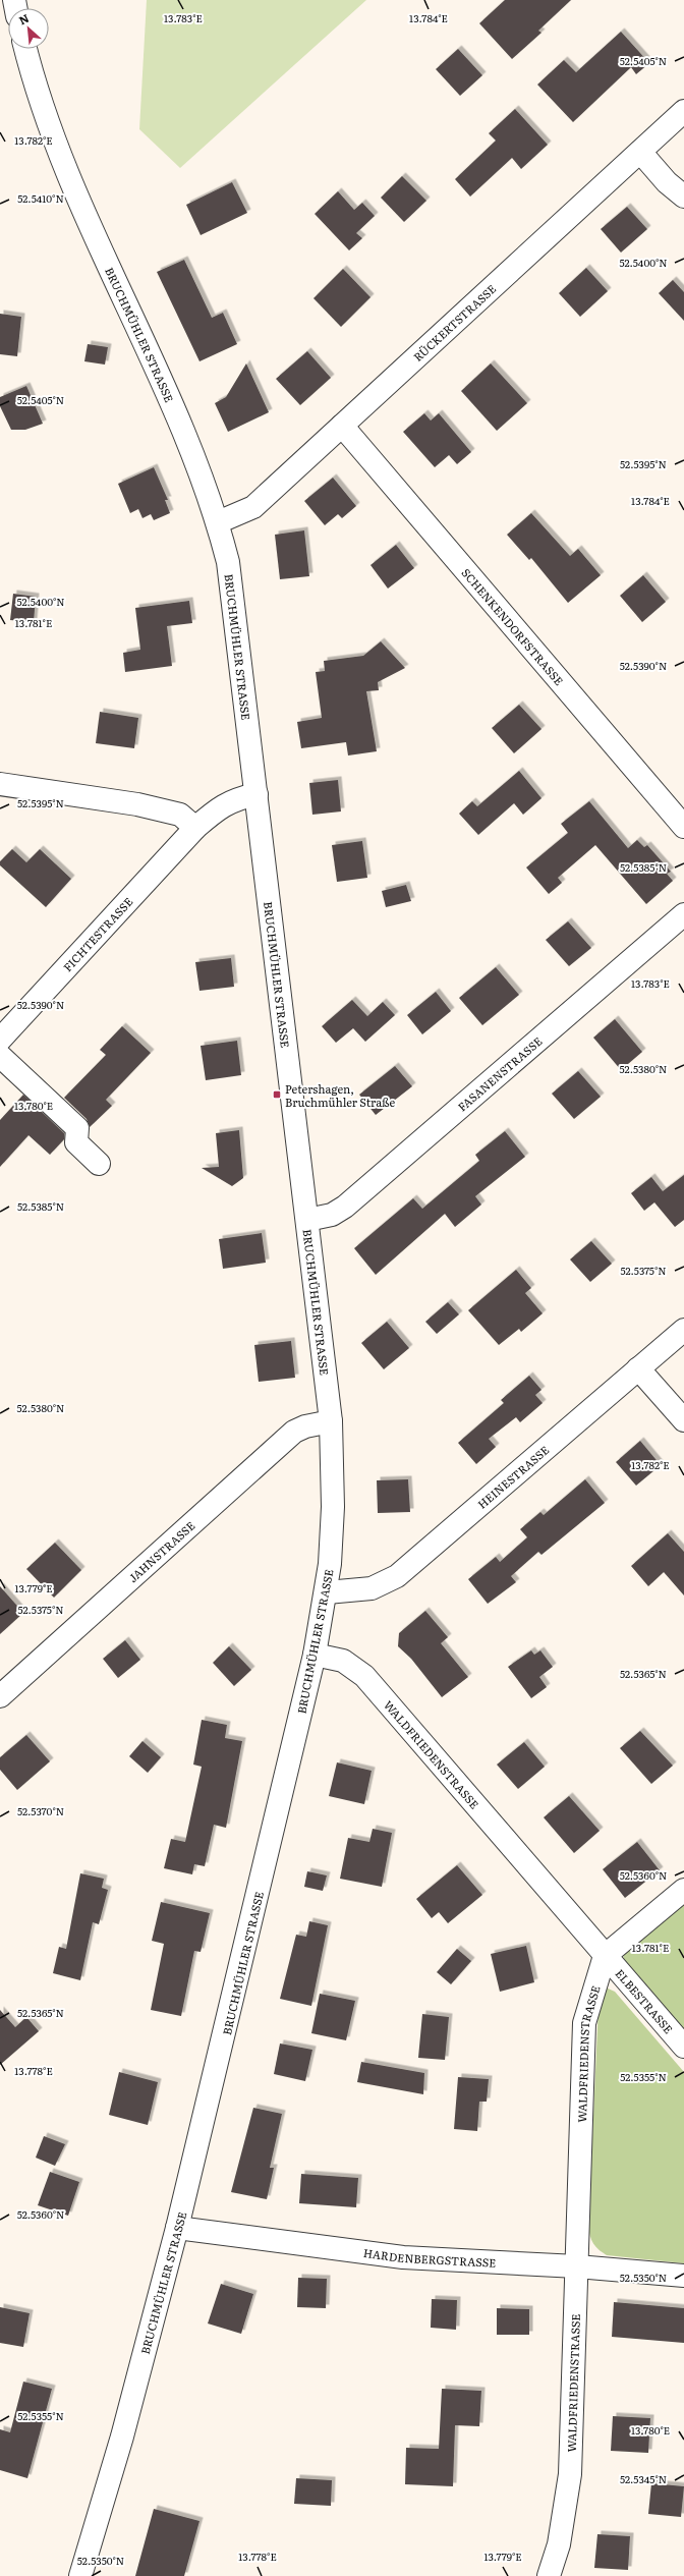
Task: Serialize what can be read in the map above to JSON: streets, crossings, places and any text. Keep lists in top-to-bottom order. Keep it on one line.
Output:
{"streets":{"street":["RÜCKERTSTRASSE","BRUCHMÜHLER STRASSE","SCHENKENDORFSTRASSE","FICHTESTRASSE","FASANENSTRASSE","HEINESTRASSE","JAHNSTRASSE","WALDFRIEDENSTRASSE","ELBESTRASSE","HARDENBERGSTRASSE"]},"crossings":[["RÜCKERTSTRASSE","BRUCHMÜHLER STRASSE"],["RÜCKERTSTRASSE","SCHENKENDORFSTRASSE"],["BRUCHMÜHLER STRASSE","FICHTESTRASSE"],["BRUCHMÜHLER STRASSE","FASANENSTRASSE"],["BRUCHMÜHLER STRASSE","HEINESTRASSE"],["BRUCHMÜHLER STRASSE","JAHNSTRASSE"],["BRUCHMÜHLER STRASSE","WALDFRIEDENSTRASSE"],["BRUCHMÜHLER STRASSE","HARDENBERGSTRASSE"],["WALDFRIEDENSTRASSE","ELBESTRASSE"],["WALDFRIEDENSTRASSE","HARDENBERGSTRASSE"]],"places":{"transit":["Petershagen, Bruchmühler Straße"]},"north":"top left","coordinates":["13.783°E","13.784°E","52.5405°N","13.782°E","52.5410°N","52.5400°N","52.5395°N","13.781°E","52.5390°N","52.5385°N","52.5380°N","13.780°E","52.5375°N","13.779°E","52.5365°N","52.5370°N","52.5360°N","13.778°E","52.5355°N","52.5350°N","52.5345°N"]}
